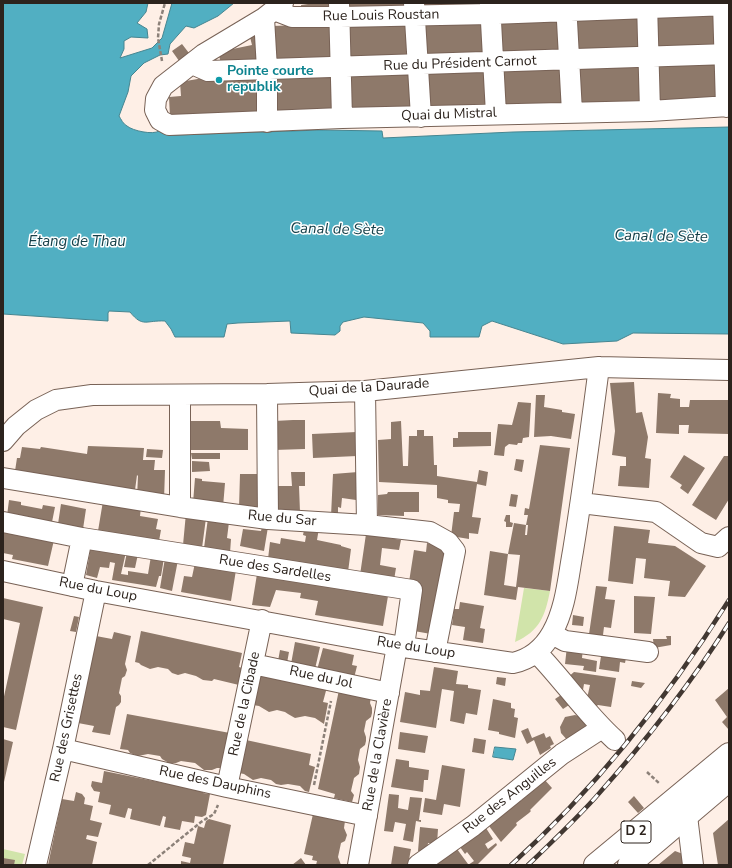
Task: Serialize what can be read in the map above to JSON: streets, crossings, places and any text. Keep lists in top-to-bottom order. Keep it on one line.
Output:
{"streets":{"main road":["D 2"],"street":["Rue Louis Roustan","Rue du Président Carnot","Quai du Mistral","Quai de la Daurade","Rue du Sar","Rue des Sardelles","Rue du Loup","Rue du Jol","Rue de la Cibade","Rue des Grisettes","Rue de la Clavière","Rue des Dauphins","Rue des Anguilles"]},"crossings":[["Rue du Président Carnot","Quai du Mistral"],["Quai de la Daurade","Rue du Loup"],["Rue du Sar","Rue du Loup"],["Rue des Sardelles","Rue du Loup"],["Rue des Sardelles","Rue de la Clavière"],["Rue du Loup","Rue de la Cibade"],["Rue du Loup","Rue des Grisettes"],["Rue du Loup","Rue de la Clavière"],["Rue du Loup","Rue des Anguilles"],["Rue du Jol","Rue de la Cibade"],["Rue du Jol","Rue de la Clavière"],["Rue de la Cibade","Rue des Dauphins"],["Rue des Grisettes","Rue des Dauphins"],["Rue de la Clavière","Rue des Dauphins"]],"water":["Canal de Sète","Étang de Thau"],"places":["Pointe courte republik"]}
